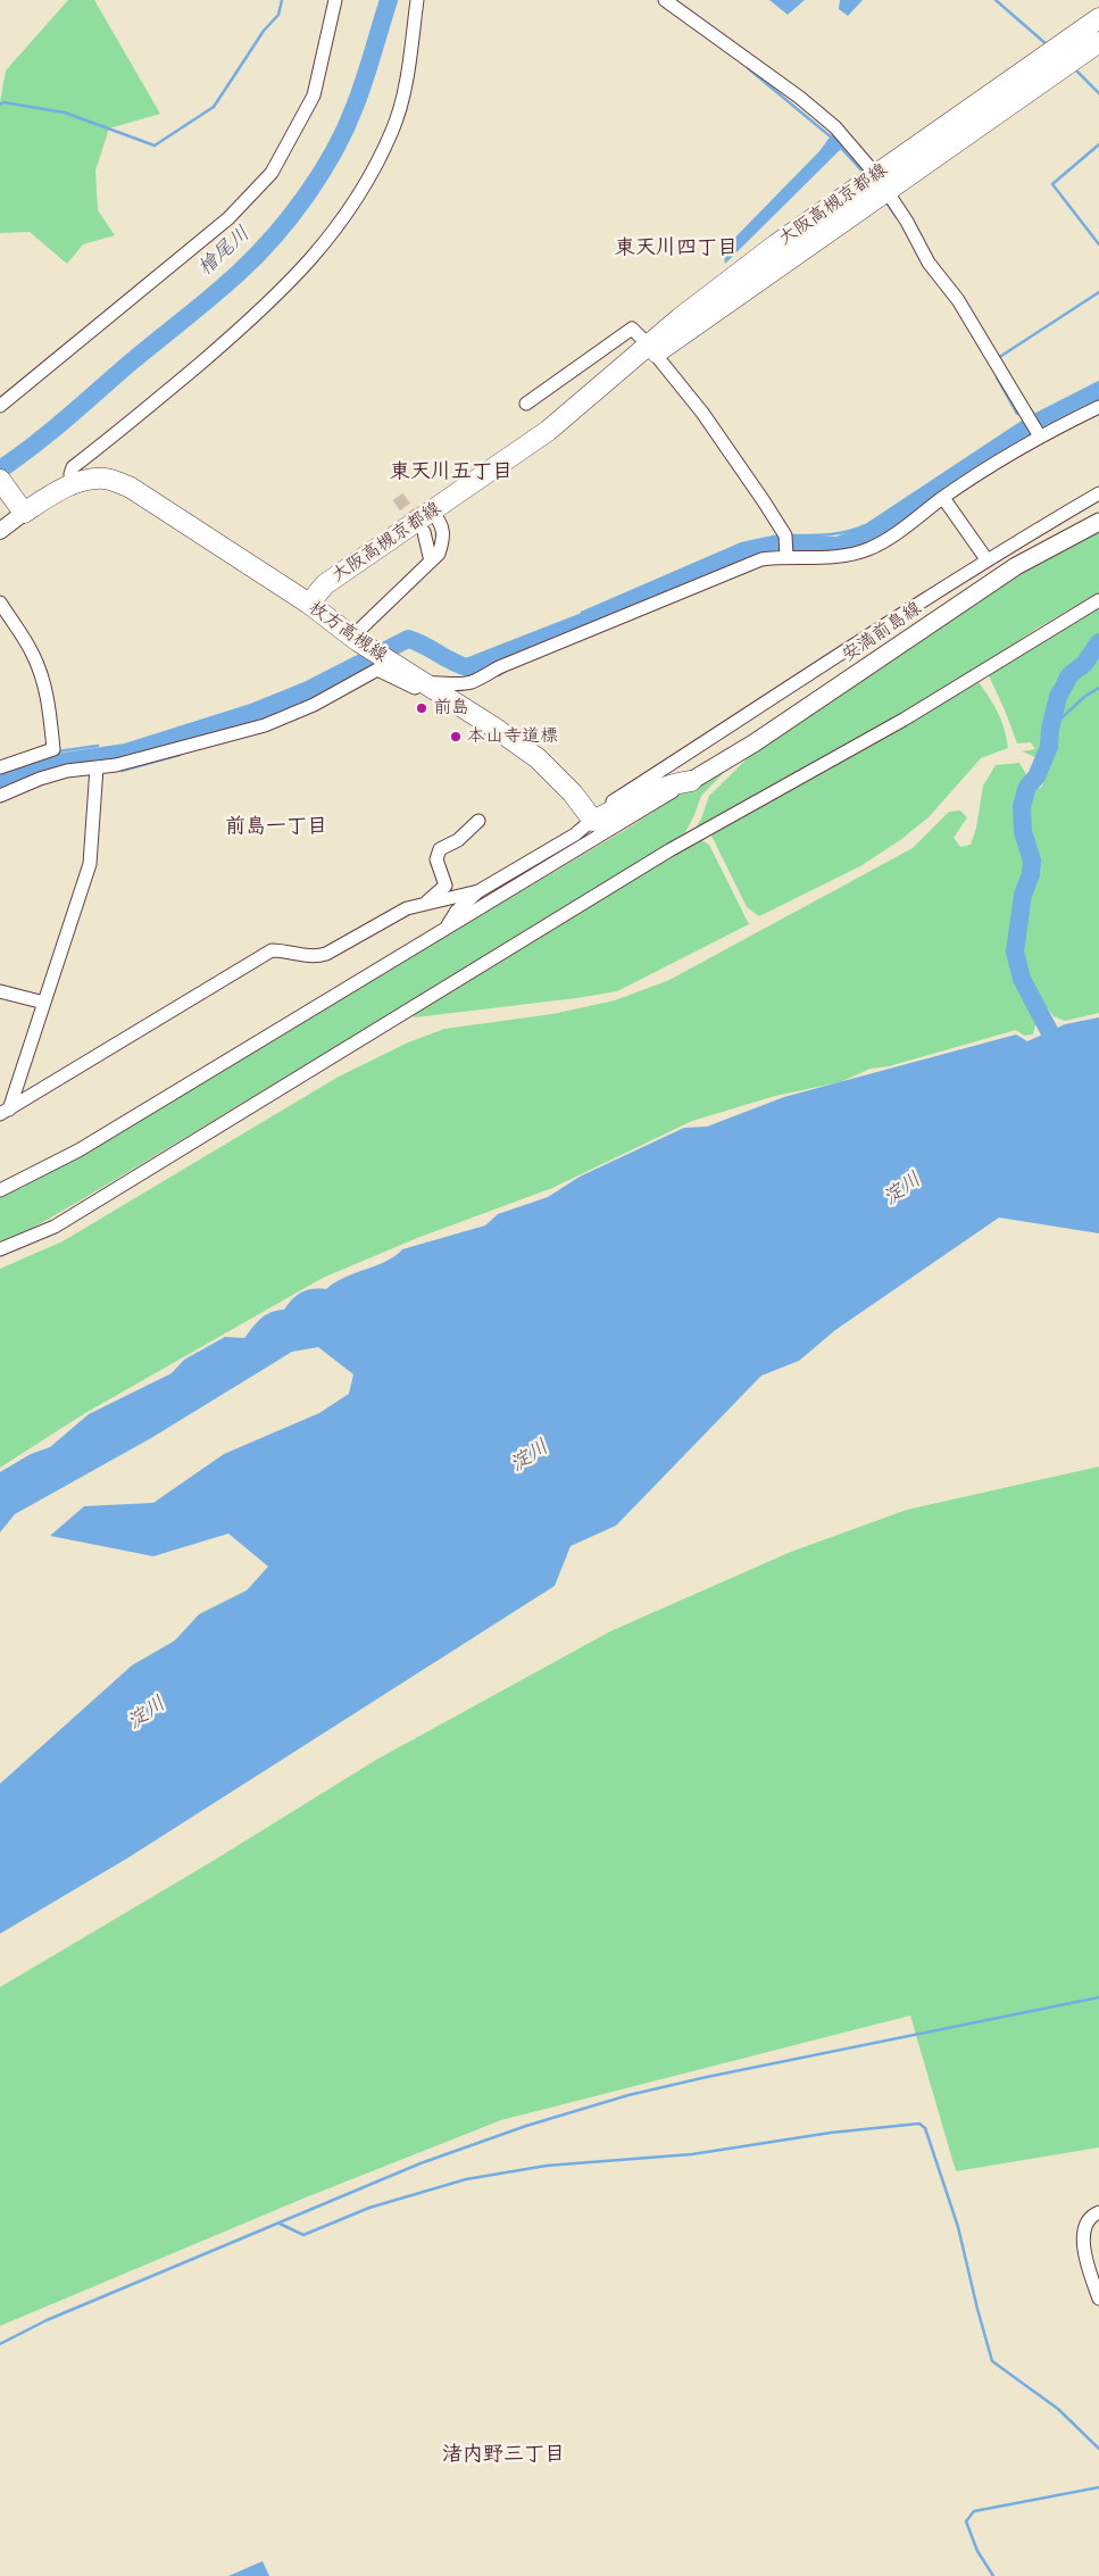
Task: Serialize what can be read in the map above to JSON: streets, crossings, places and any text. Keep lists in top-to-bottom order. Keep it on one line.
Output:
{"streets":{"main road":["大阪高槻京都線","枚方高槻線","安満前島線"]},"crossings":[["大阪高槻京都線","枚方高槻線"]],"districts":["東天川四丁目","東天川五丁目","前島一丁目","渚内野三丁目"],"water":["檜尾川","淀川"],"places":["前島","本山寺道標"]}
